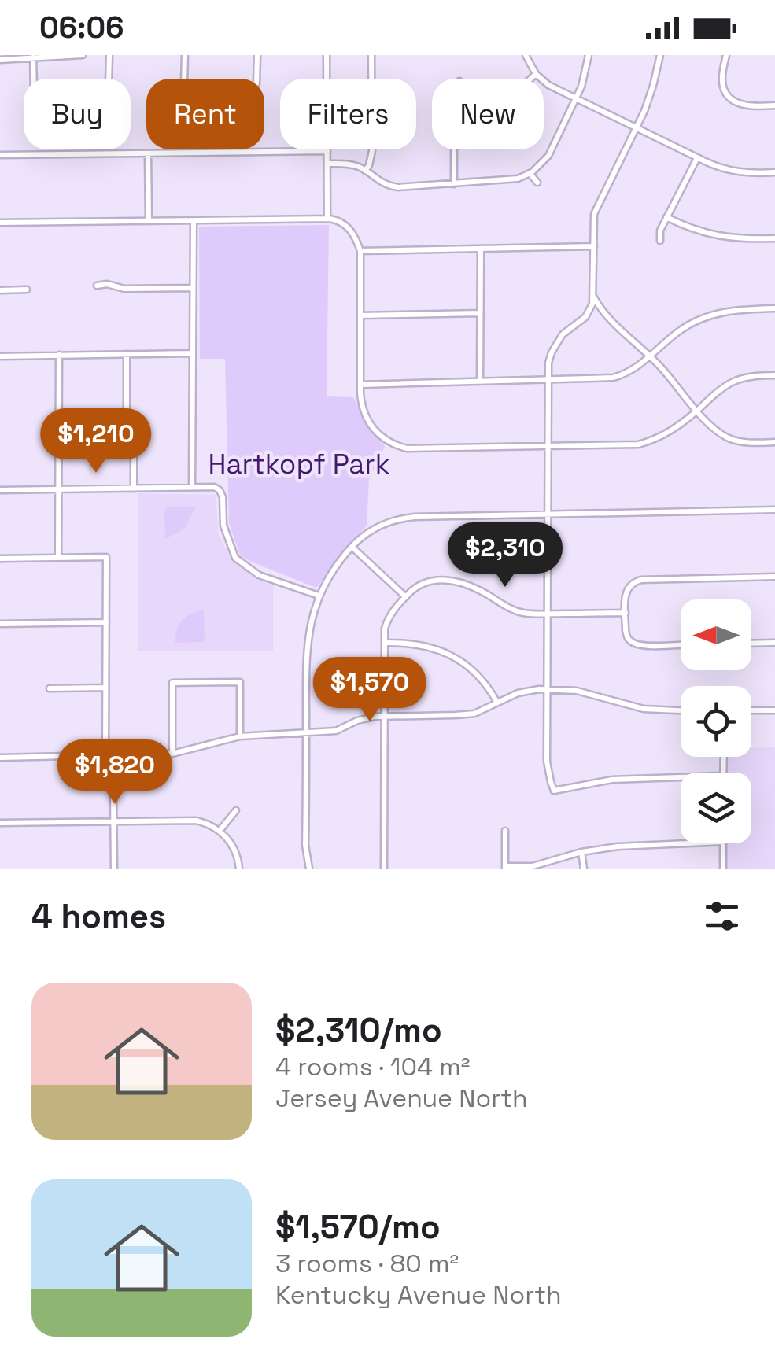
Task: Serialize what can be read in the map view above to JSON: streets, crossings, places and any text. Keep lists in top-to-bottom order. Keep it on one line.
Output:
{"parks":["Hartkopf Park"],"north":"left","page":{"status":"06:06","chip":["Buy","Rent","Filters","New"],"price":["$1,210","$2,310","$1,570","$1,820"],"heading":"4 homes","list":[{"name":"$2,310/mo","note":"4 rooms · 104 m² · Jersey Avenue North"},{"name":"$1,570/mo","note":"3 rooms · 80 m² · Kentucky Avenue North"}]}}
